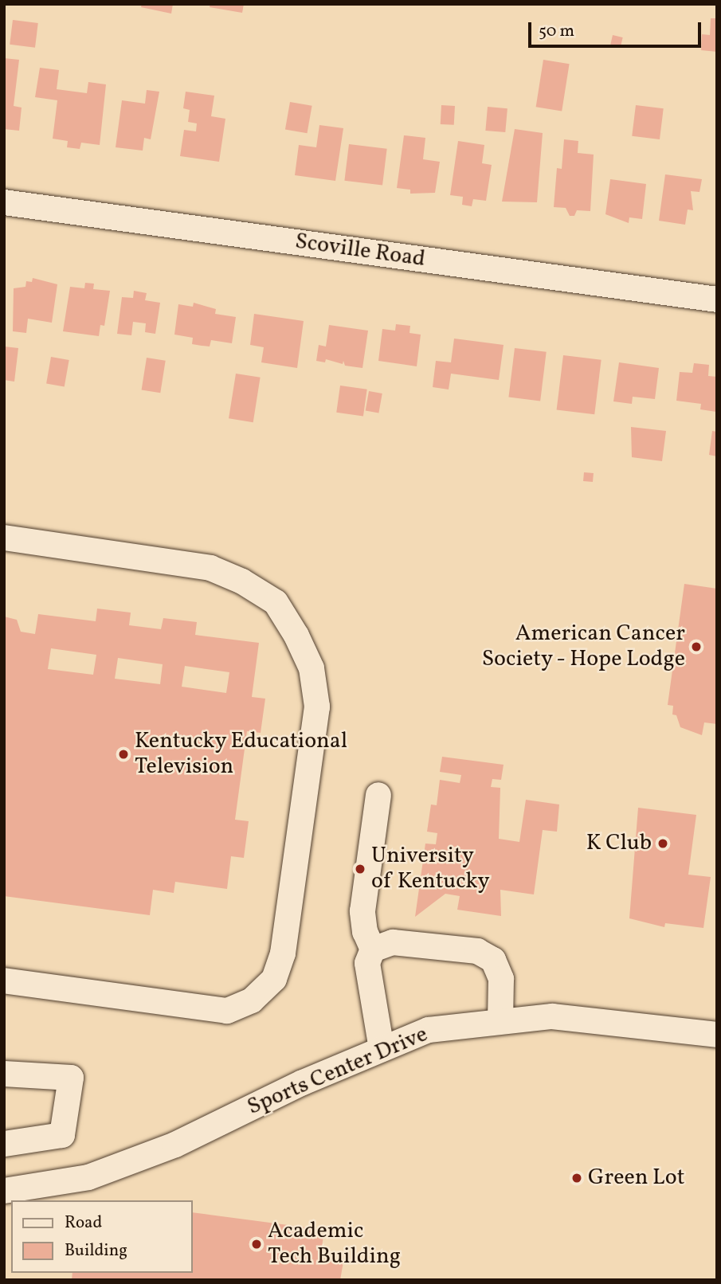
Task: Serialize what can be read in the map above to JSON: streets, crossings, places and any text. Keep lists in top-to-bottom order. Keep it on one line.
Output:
{"streets":{"street":["Scoville Road","Sports Center Drive"]},"places":["American Cancer Society - Hope Lodge","Kentucky Educational Television","K Club","University of Kentucky","Green Lot","Academic Tech Building"],"legend":["Road","Building"],"scale_bar":"50 m"}
